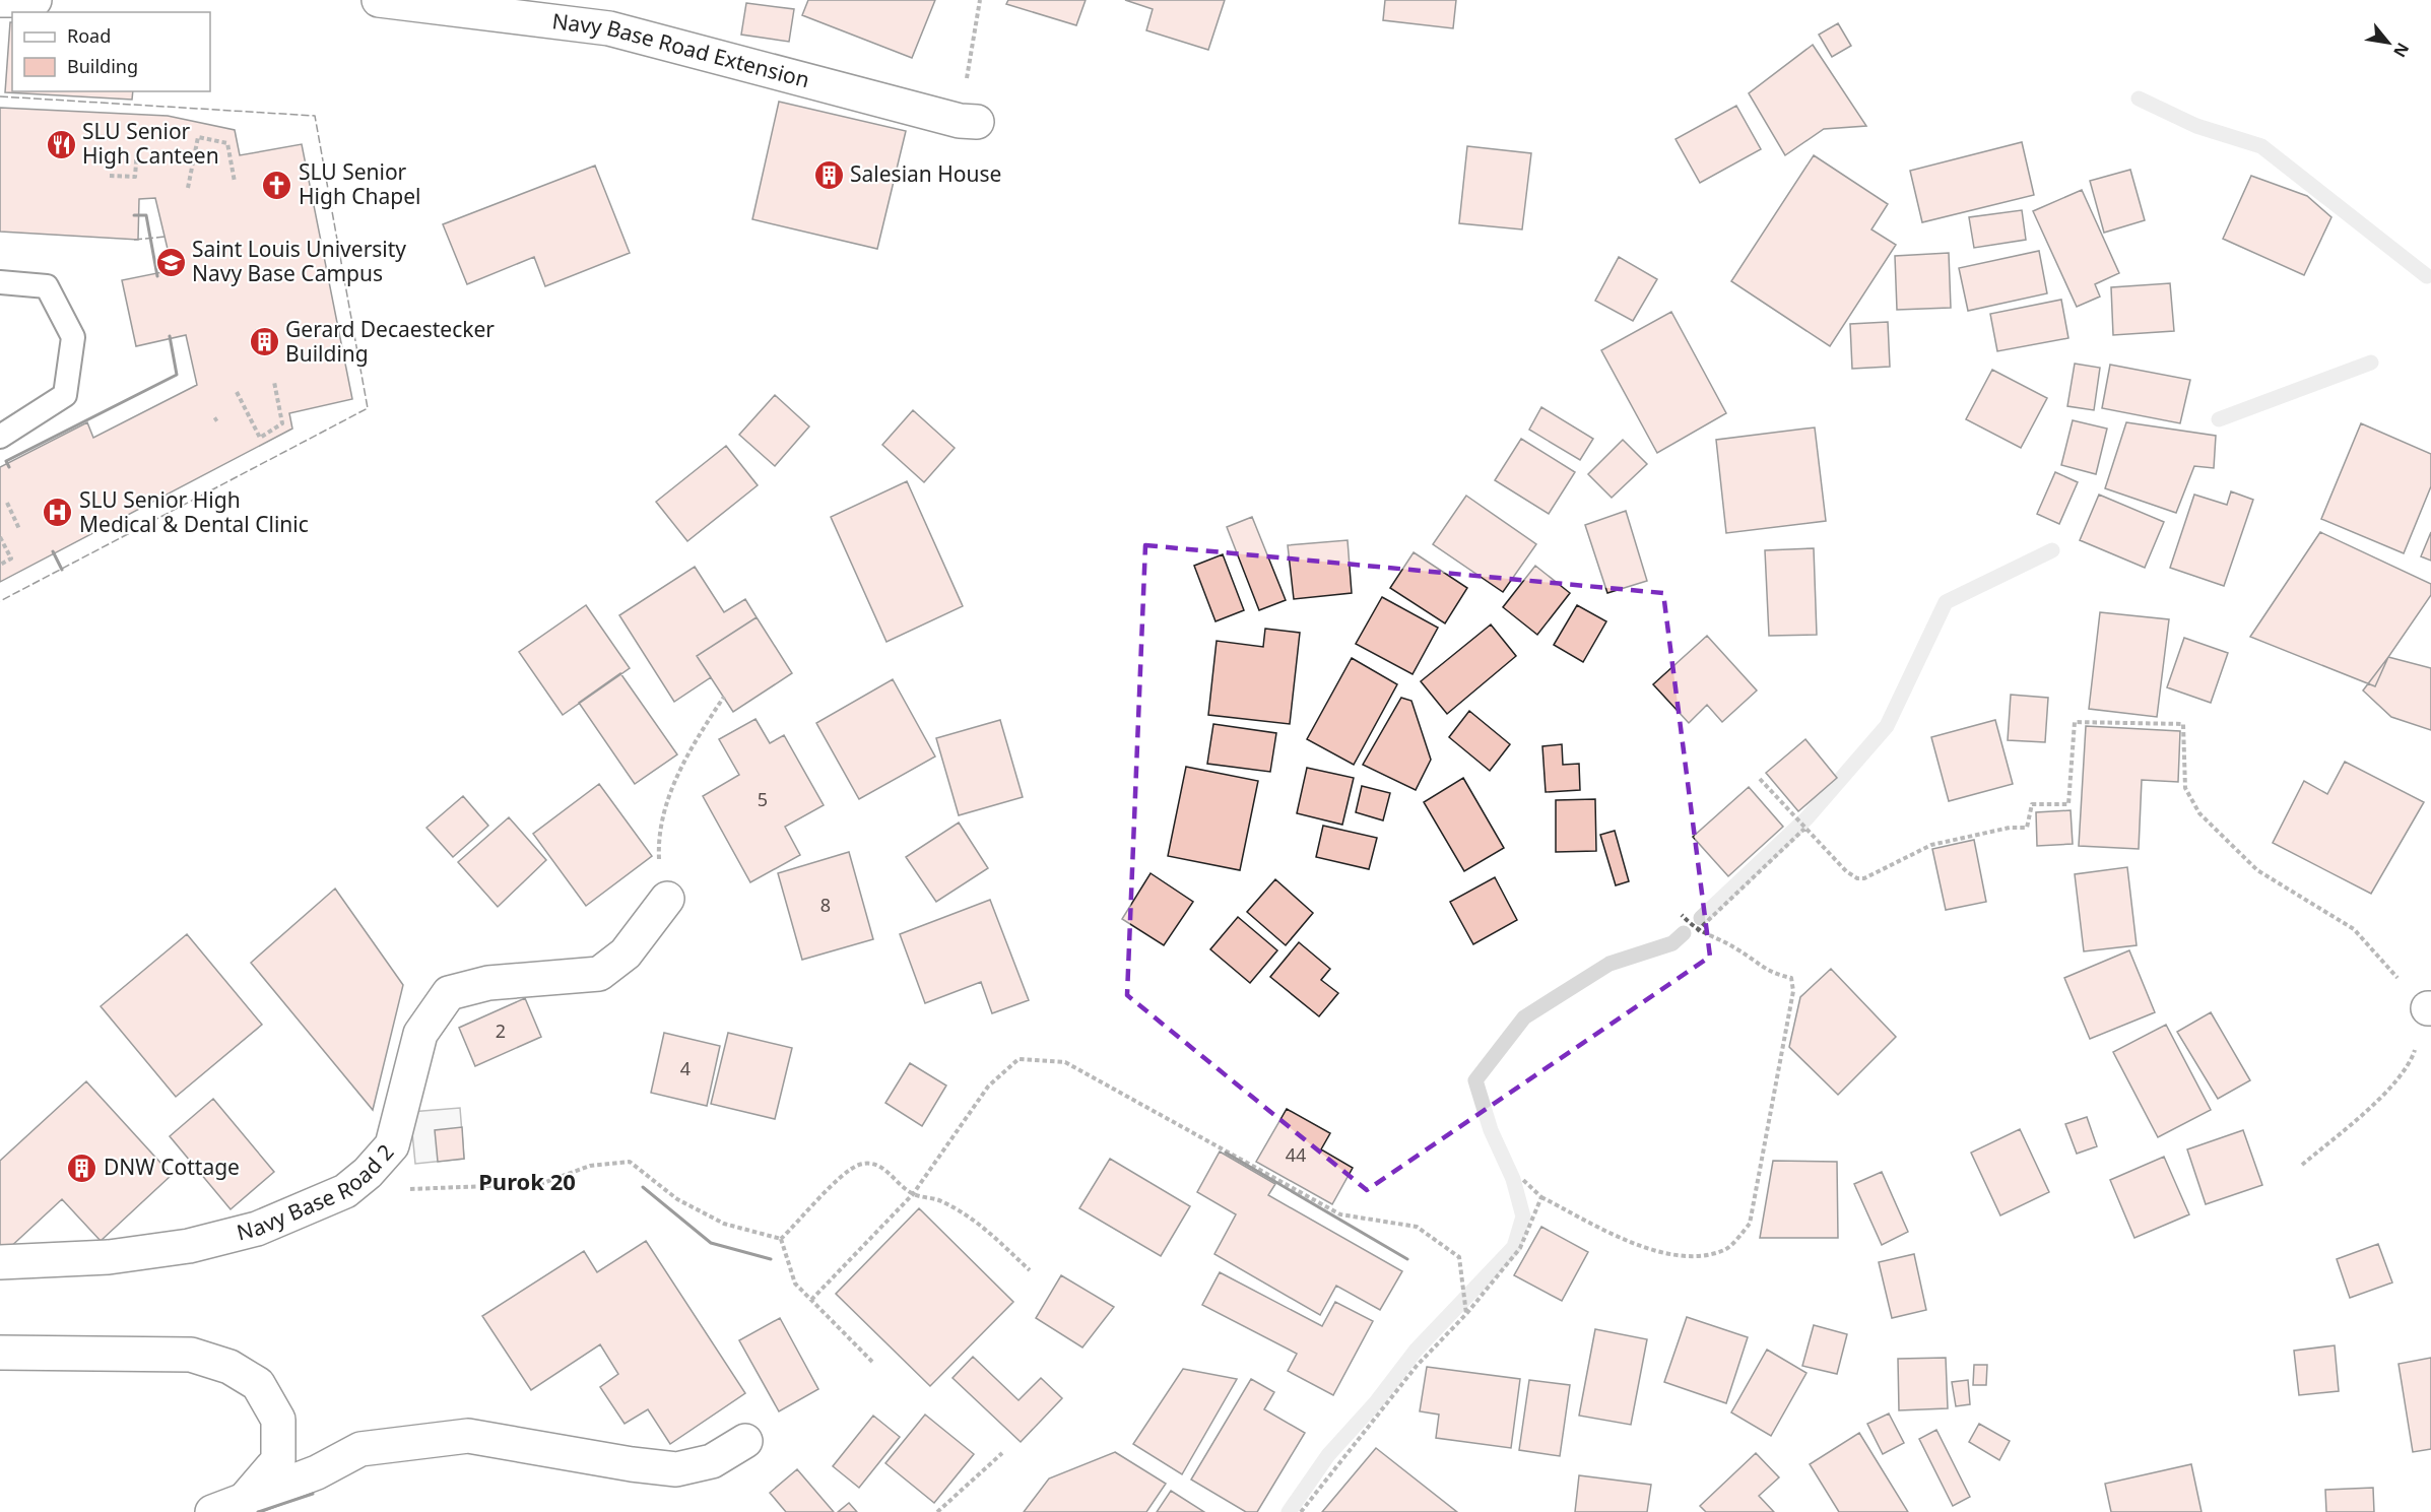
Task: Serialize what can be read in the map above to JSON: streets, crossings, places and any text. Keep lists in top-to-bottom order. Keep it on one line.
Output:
{"streets":{"street":["Navy Base Road Extension","Navy Base Road 2"]},"districts":["Purok 20"],"places":{"restaurant":["SLU Senior High Canteen"],"building":["Salesian House","Gerard Decaestecker Building","DNW Cottage"],"church":["SLU Senior High Chapel"],"school or university":["Saint Louis University Navy Base Campus"],"hospital":["SLU Senior High Medical & Dental Clinic"]},"house_numbers":["5","8","2","4","44"],"legend":["Road","Building"],"north":"bottom right"}
